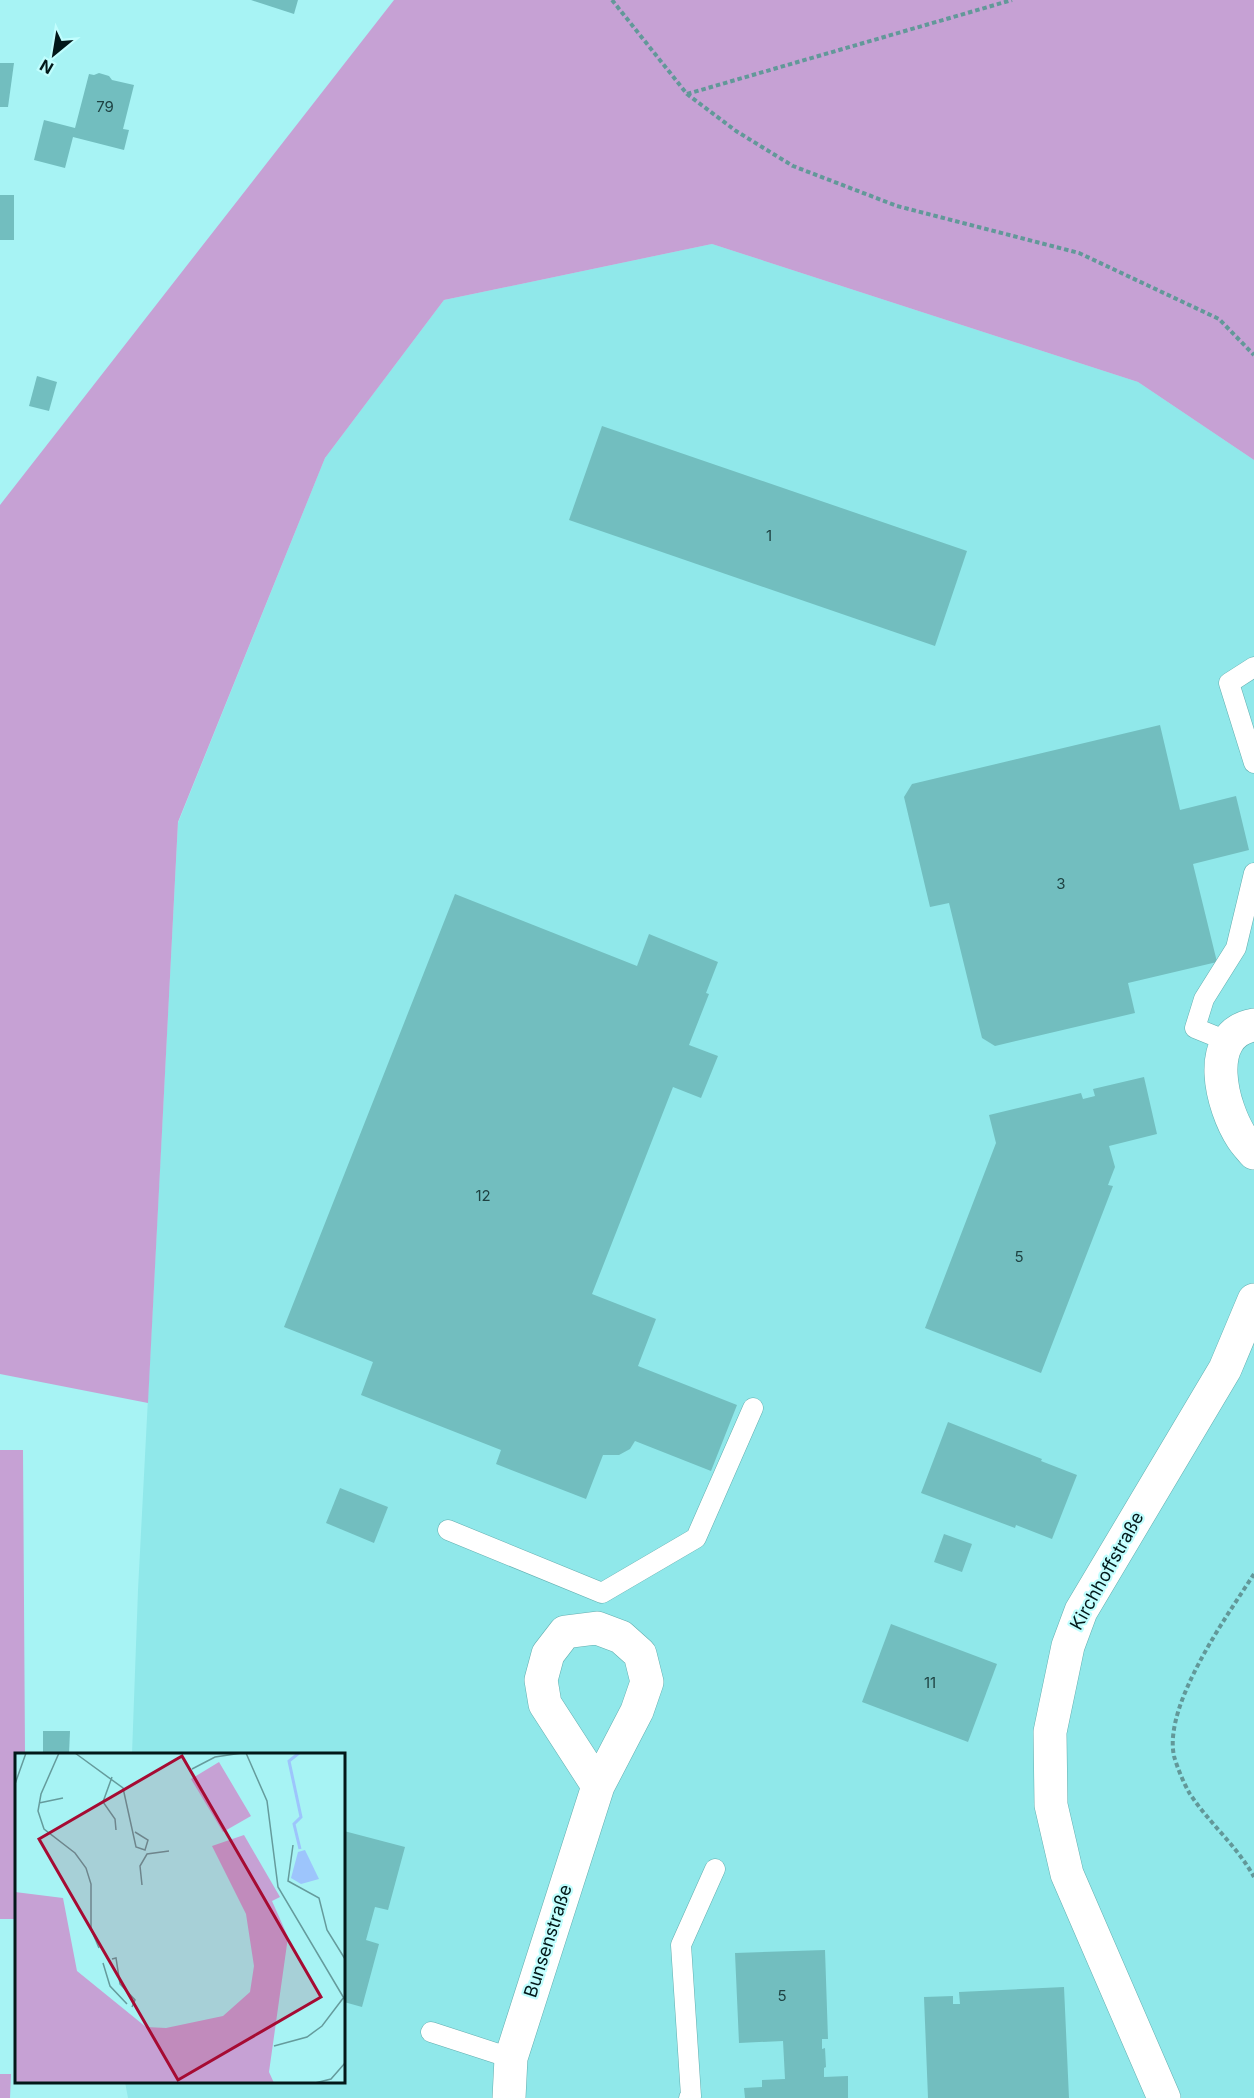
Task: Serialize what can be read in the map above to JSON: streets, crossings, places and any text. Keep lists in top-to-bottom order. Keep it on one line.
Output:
{"streets":{"street":["Kirchhoffstraße","Bunsenstraße"]},"house_numbers":["79","1","3","12","5","11","5"],"north":"bottom left"}
